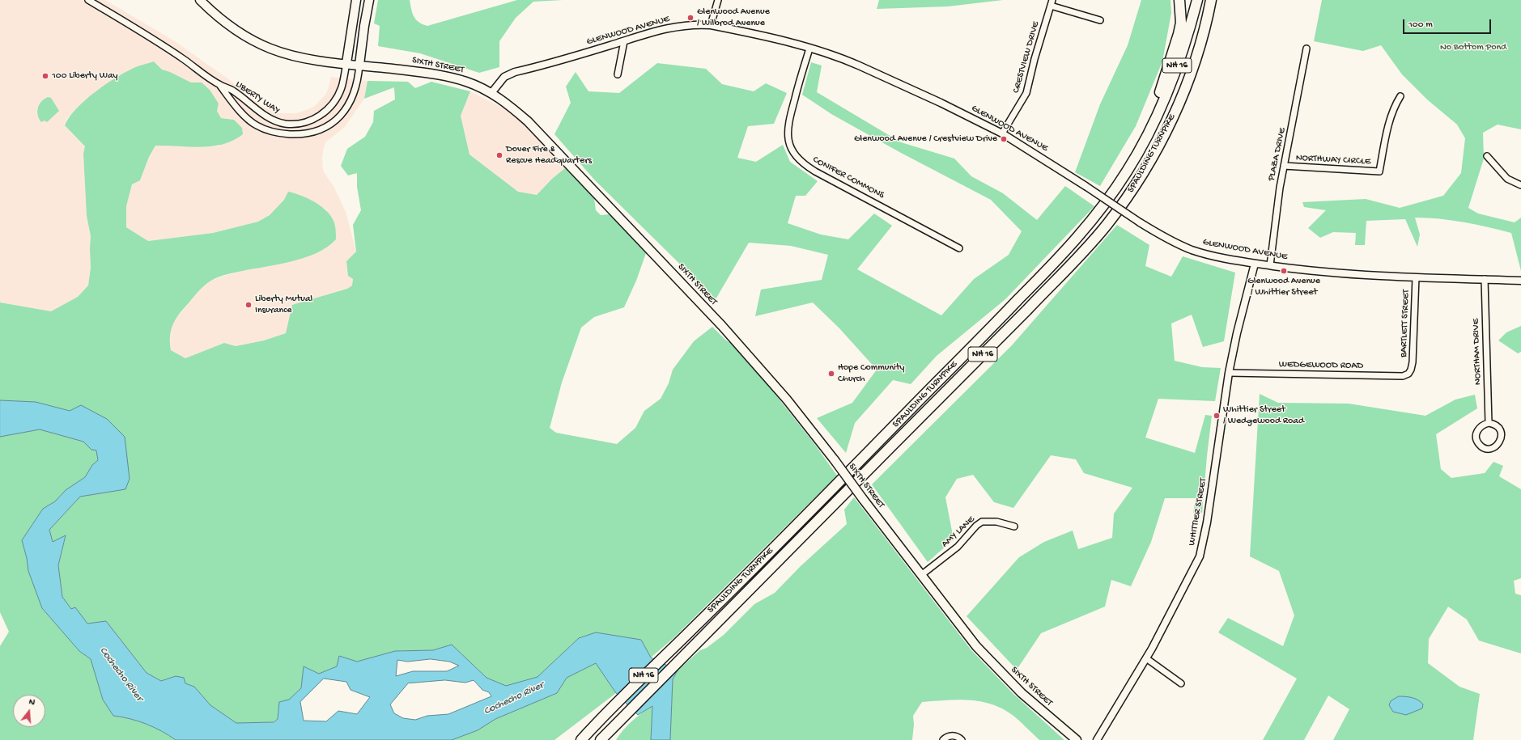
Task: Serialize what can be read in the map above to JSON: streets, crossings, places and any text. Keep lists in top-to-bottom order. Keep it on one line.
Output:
{"streets":{"highway":["NH 16","SPAULDING TURNPIKE"],"main road":["SIXTH STREET"],"street":["GLENWOOD AVENUE","CRESTVIEW DRIVE","LIBERTY WAY","PLAZA DRIVE","NORTHWAY CIRCLE","CONIFER COMMONS","BARTLETT STREET","NORTHAM DRIVE","WEDGEWOOD ROAD","WHITTIER STREET","AMY LANE"]},"crossings":[["GLENWOOD AVENUE","CRESTVIEW DRIVE"],["GLENWOOD AVENUE","SIXTH STREET"],["GLENWOOD AVENUE","PLAZA DRIVE"],["GLENWOOD AVENUE","CONIFER COMMONS"],["GLENWOOD AVENUE","BARTLETT STREET"],["GLENWOOD AVENUE","NORTHAM DRIVE"],["GLENWOOD AVENUE","WHITTIER STREET"],["SIXTH STREET","LIBERTY WAY"],["SIXTH STREET","AMY LANE"],["PLAZA DRIVE","NORTHWAY CIRCLE"],["BARTLETT STREET","WEDGEWOOD ROAD"],["WEDGEWOOD ROAD","WHITTIER STREET"]],"water":["Cochecho River"],"parks":["No Bottom Pond"],"places":["Glenwood Avenue / Wilbrod Avenue","100 Liberty Way","Glenwood Avenue / Crestview Drive","Dover Fire & Rescue Headquarters","Glenwood Avenue / Whittier Street","Liberty Mutual Insurance","Hope Community Church","Whittier Street / Wedgewood Road"],"scale_bar":"100 m","north":"top"}
